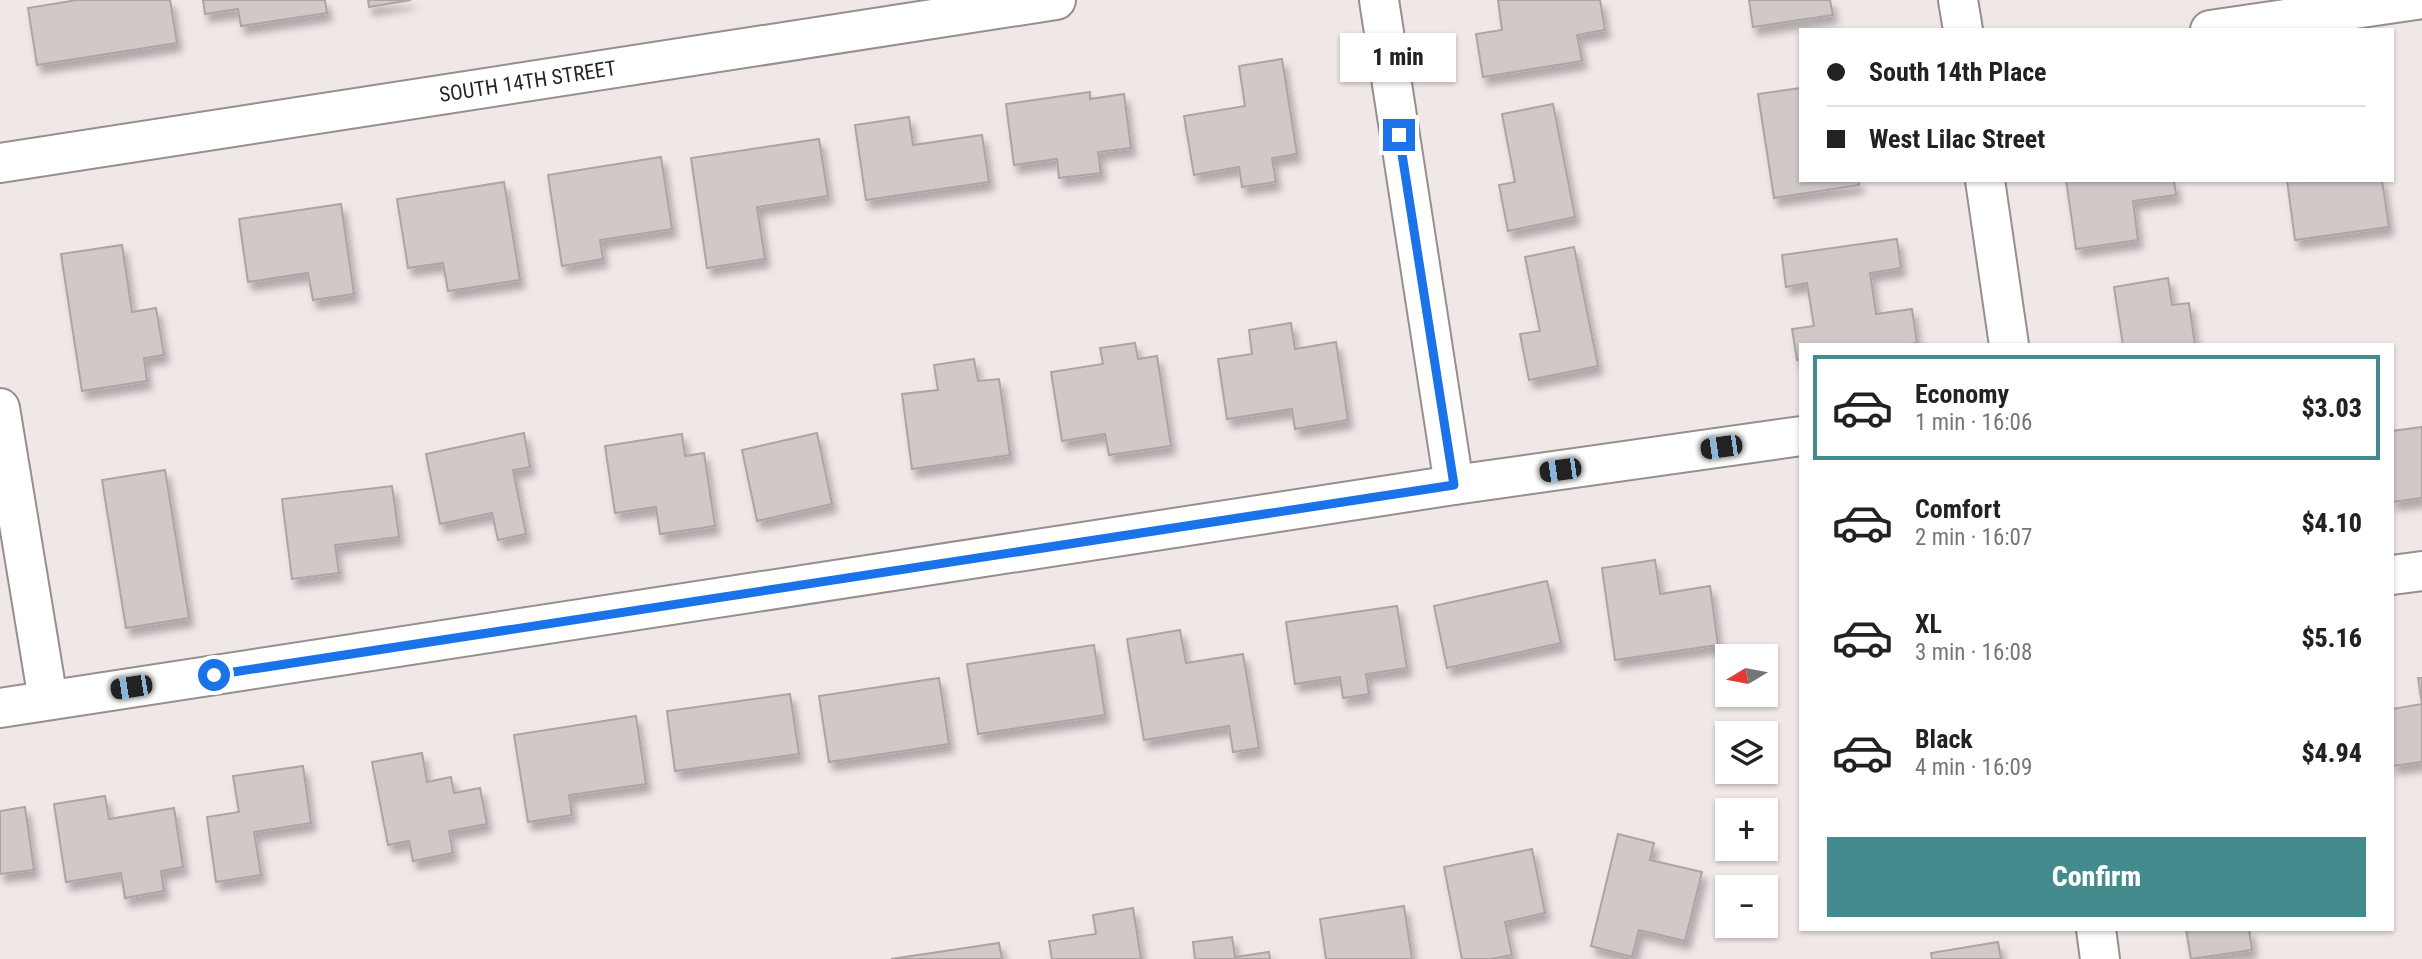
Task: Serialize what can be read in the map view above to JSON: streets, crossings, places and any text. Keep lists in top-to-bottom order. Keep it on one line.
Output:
{"streets":{"street":["SOUTH 14TH STREET"]},"north":"left","page":{"banner":["South 14th Place","West Lilac Street"],"bubble":"1 min","list":[{"name":"Economy","note":"1 min · 16:06","value":"$3.03"},{"name":"Comfort","note":"2 min · 16:07","value":"$4.10"},{"name":"XL","note":"3 min · 16:08","value":"$5.16"},{"name":"Black","note":"4 min · 16:09","value":"$4.94"}],"map_buttons":["+","−"],"buttons":"Confirm"}}
